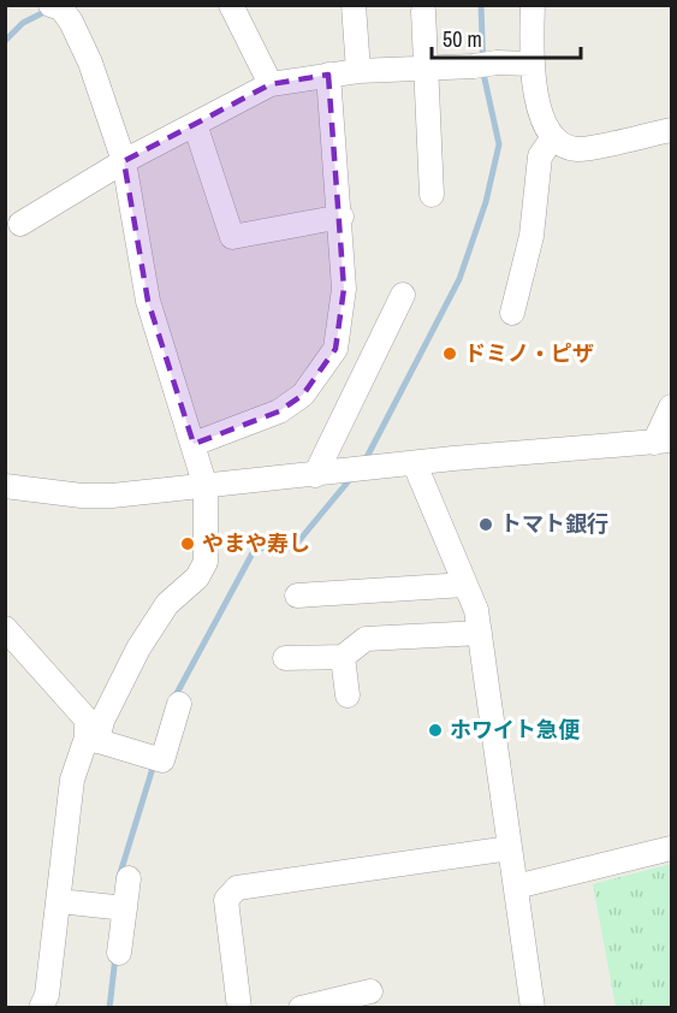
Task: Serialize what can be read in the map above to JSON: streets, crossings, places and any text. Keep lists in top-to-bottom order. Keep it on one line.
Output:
{"places":["ドミノ・ピザ","トマト銀行","やまや寿し","ホワイト急便"],"scale_bar":"50 m"}
